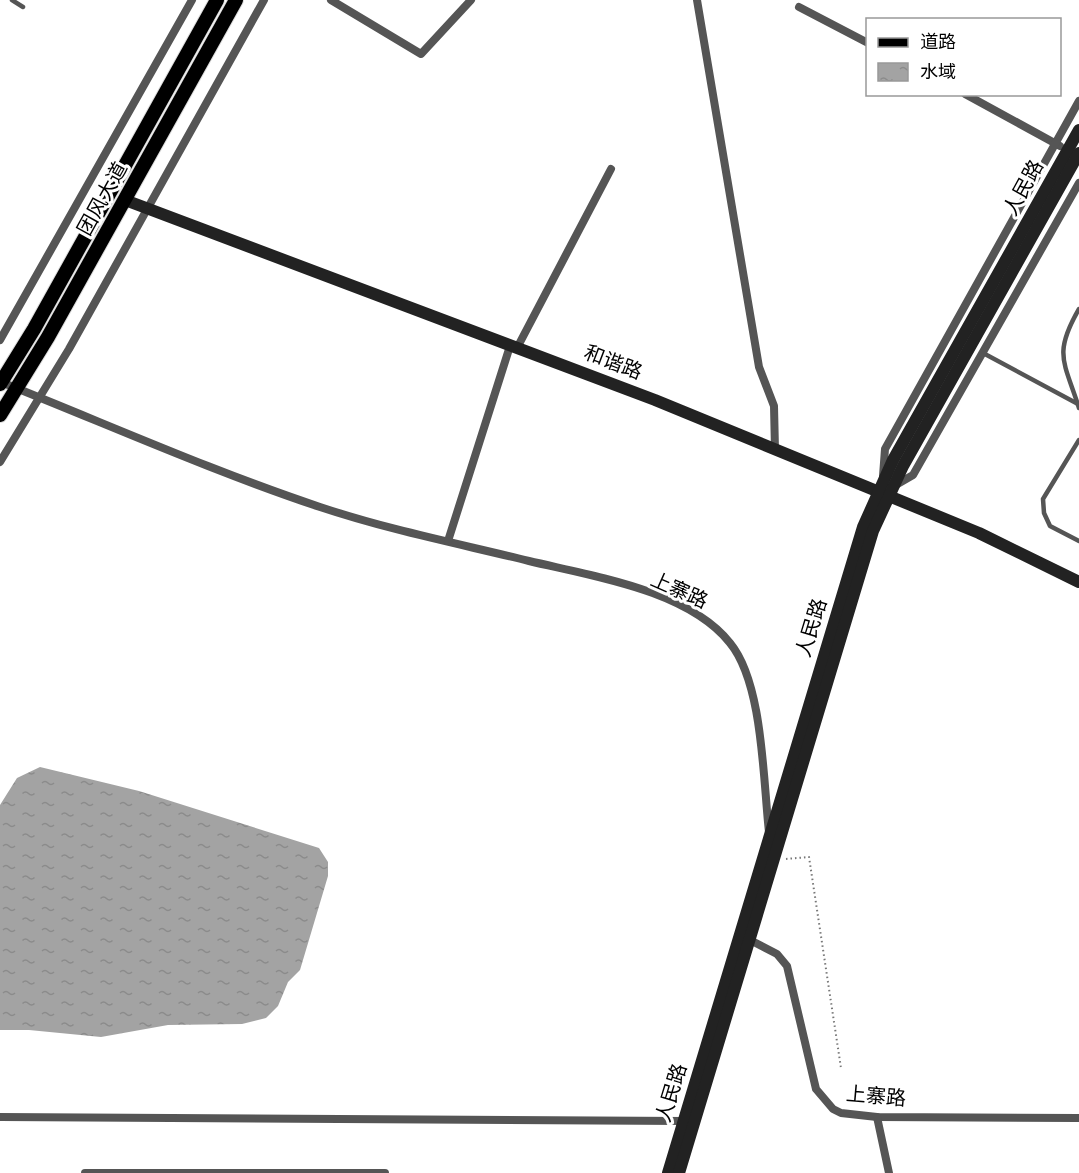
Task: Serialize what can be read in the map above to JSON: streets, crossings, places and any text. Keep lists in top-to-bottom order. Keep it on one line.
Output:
{"streets":{"main road":["团风大道"],"street":["人民路","和谐路","上寨路"]},"crossings":[["人民路","和谐路"],["人民路","上寨路"],["团风大道","和谐路"],["团风大道","上寨路"]],"legend":["道路","水域"]}
